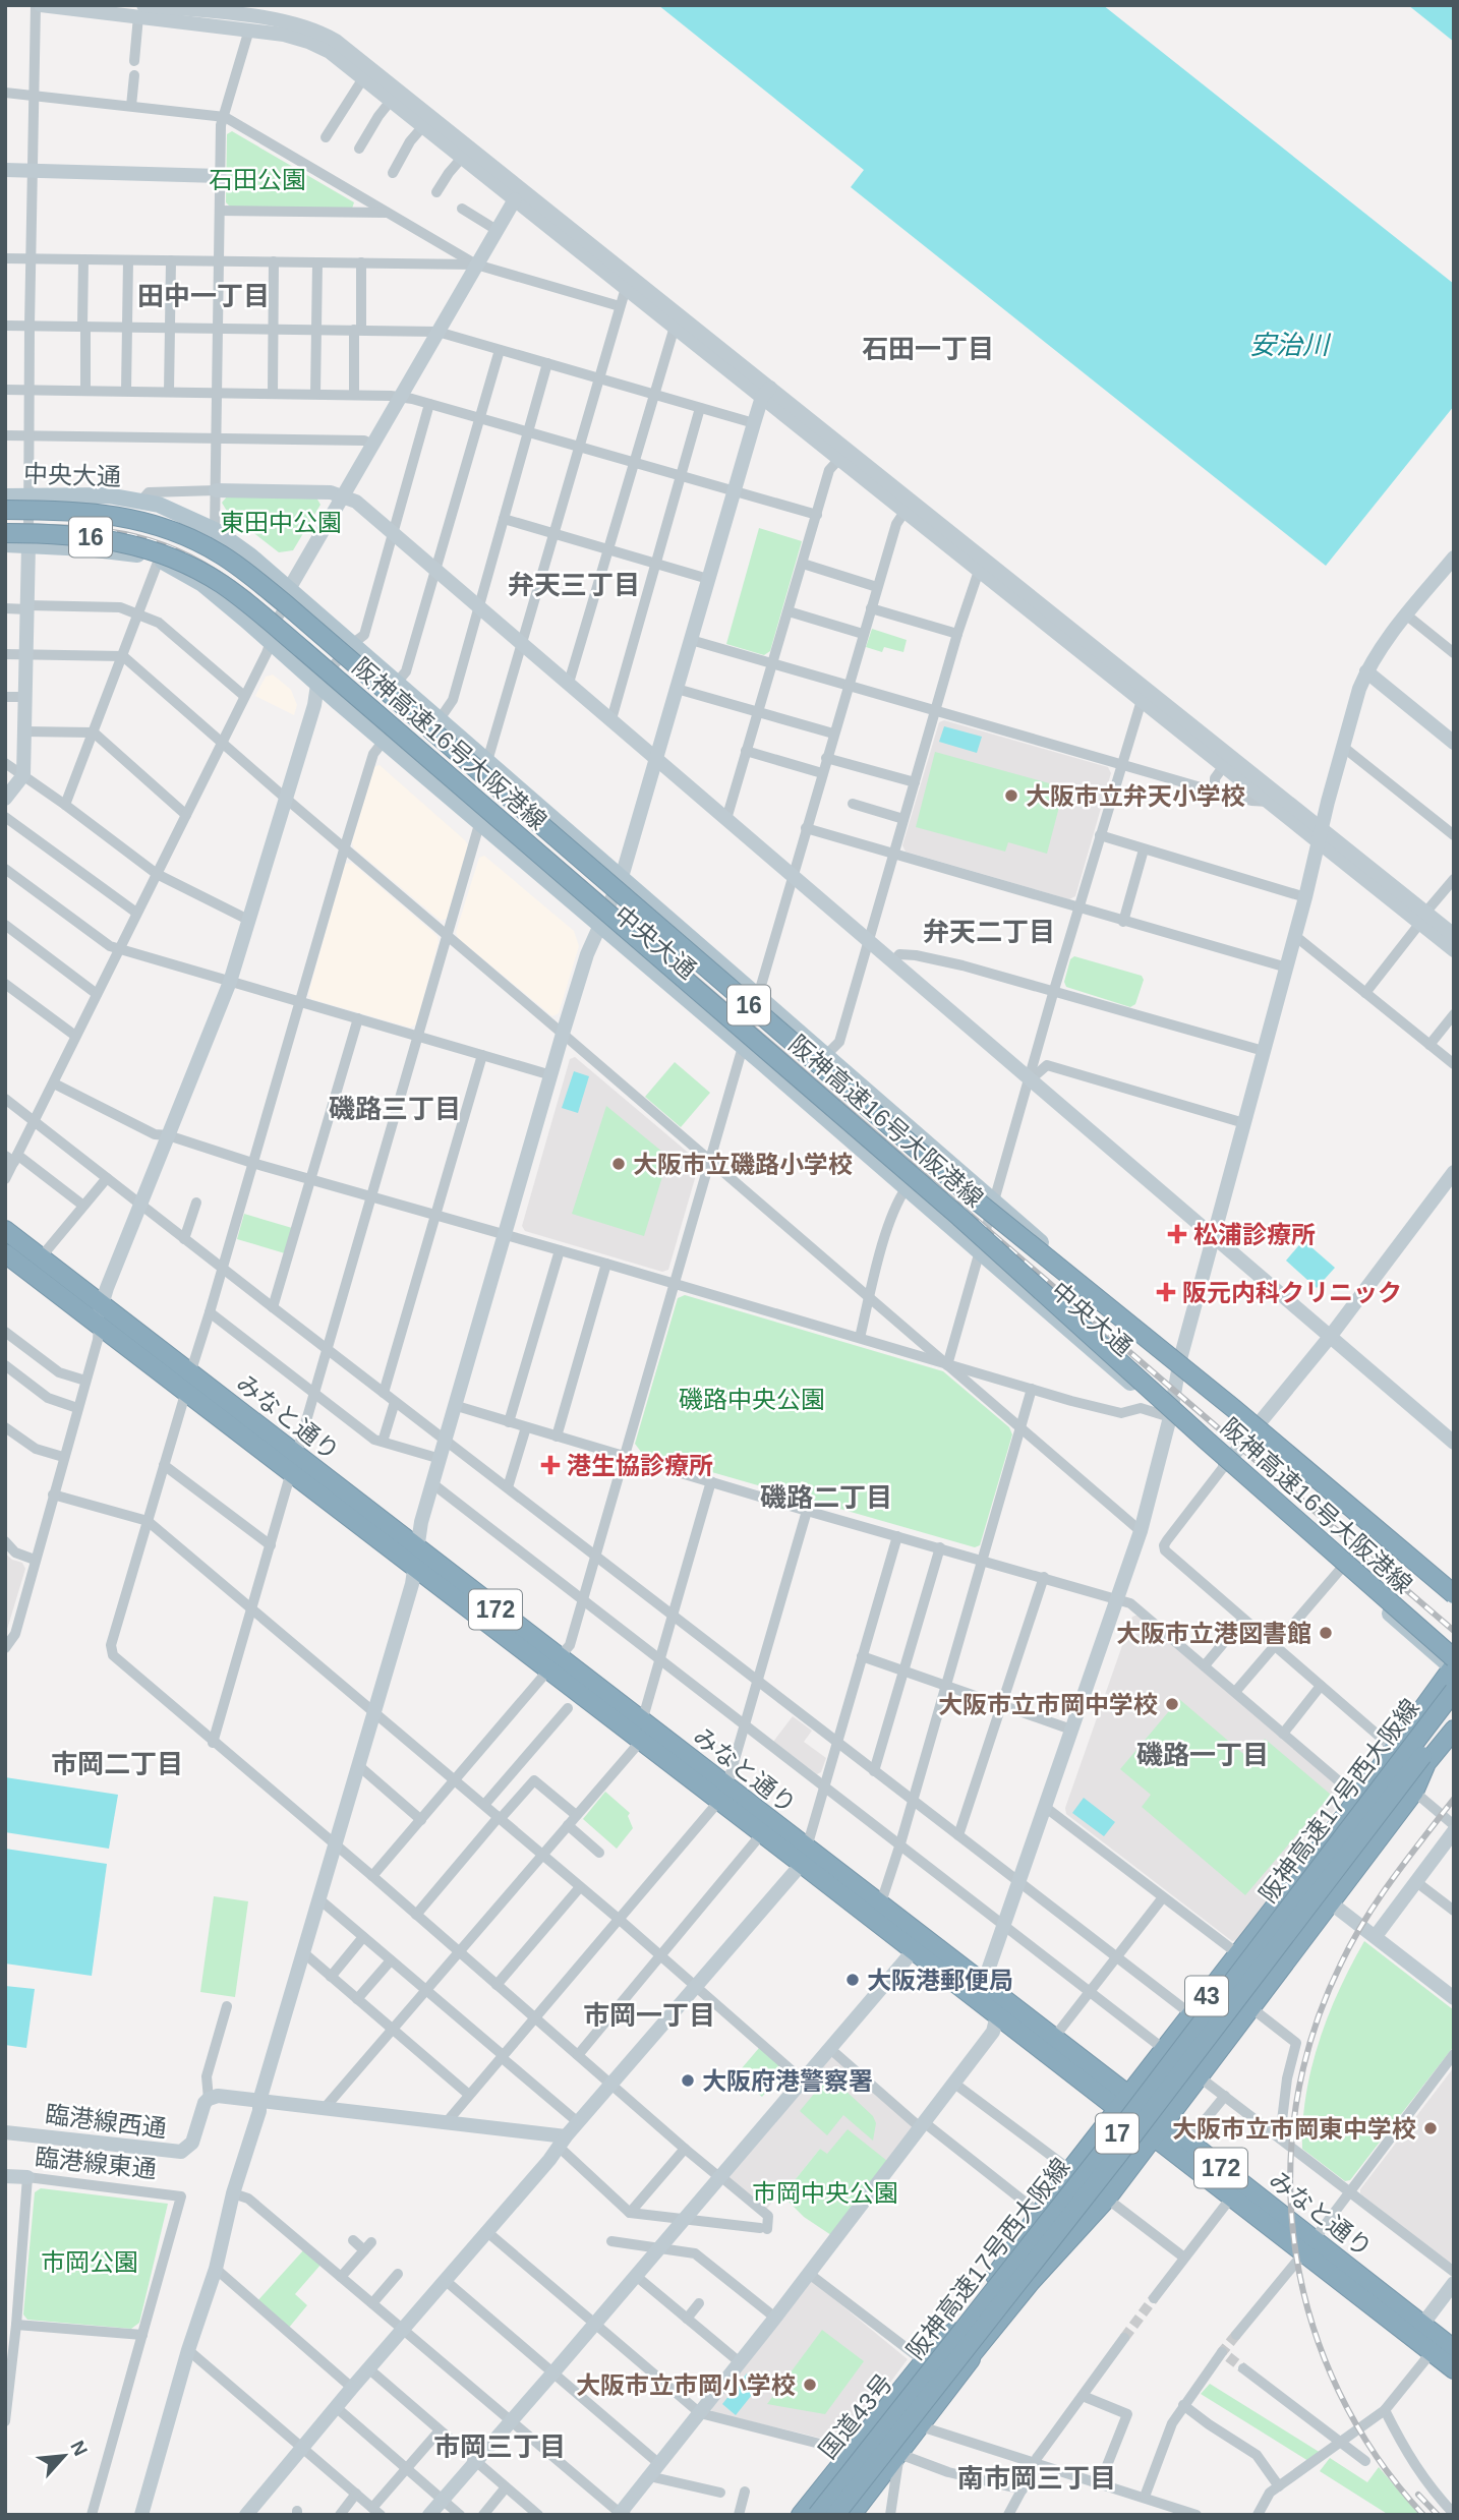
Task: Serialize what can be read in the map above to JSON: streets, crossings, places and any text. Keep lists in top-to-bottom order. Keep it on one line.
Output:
{"streets":{"highway":["16","阪神高速16号大阪港線","みなと通り","172","阪神高速17号西大阪線","43","17","国道43号"],"main road":["中央大通"],"street":["臨港線西通","臨港線東通"]},"crossings":[["中央大通","阪神高速16号大阪港線"],["中央大通","国道43号"],["阪神高速16号大阪港線","国道43号"],["みなと通り","国道43号"],["43","国道43号"]],"districts":["田中一丁目","石田一丁目","弁天三丁目","弁天二丁目","磯路三丁目","磯路二丁目","磯路一丁目","市岡二丁目","市岡一丁目","市岡三丁目","南市岡三丁目"],"water":["安治川"],"parks":["石田公園","東田中公園","磯路中央公園","市岡中央公園","市岡公園"],"places":{"other":["大阪市立弁天小学校","大阪市立磯路小学校","大阪市立港図書館","大阪市立市岡中学校","大阪港郵便局","大阪府港警察署","大阪市立市岡東中学校","大阪市立市岡小学校"],"health":["松浦診療所","阪元内科クリニック","港生協診療所"]},"north":"top right"}
